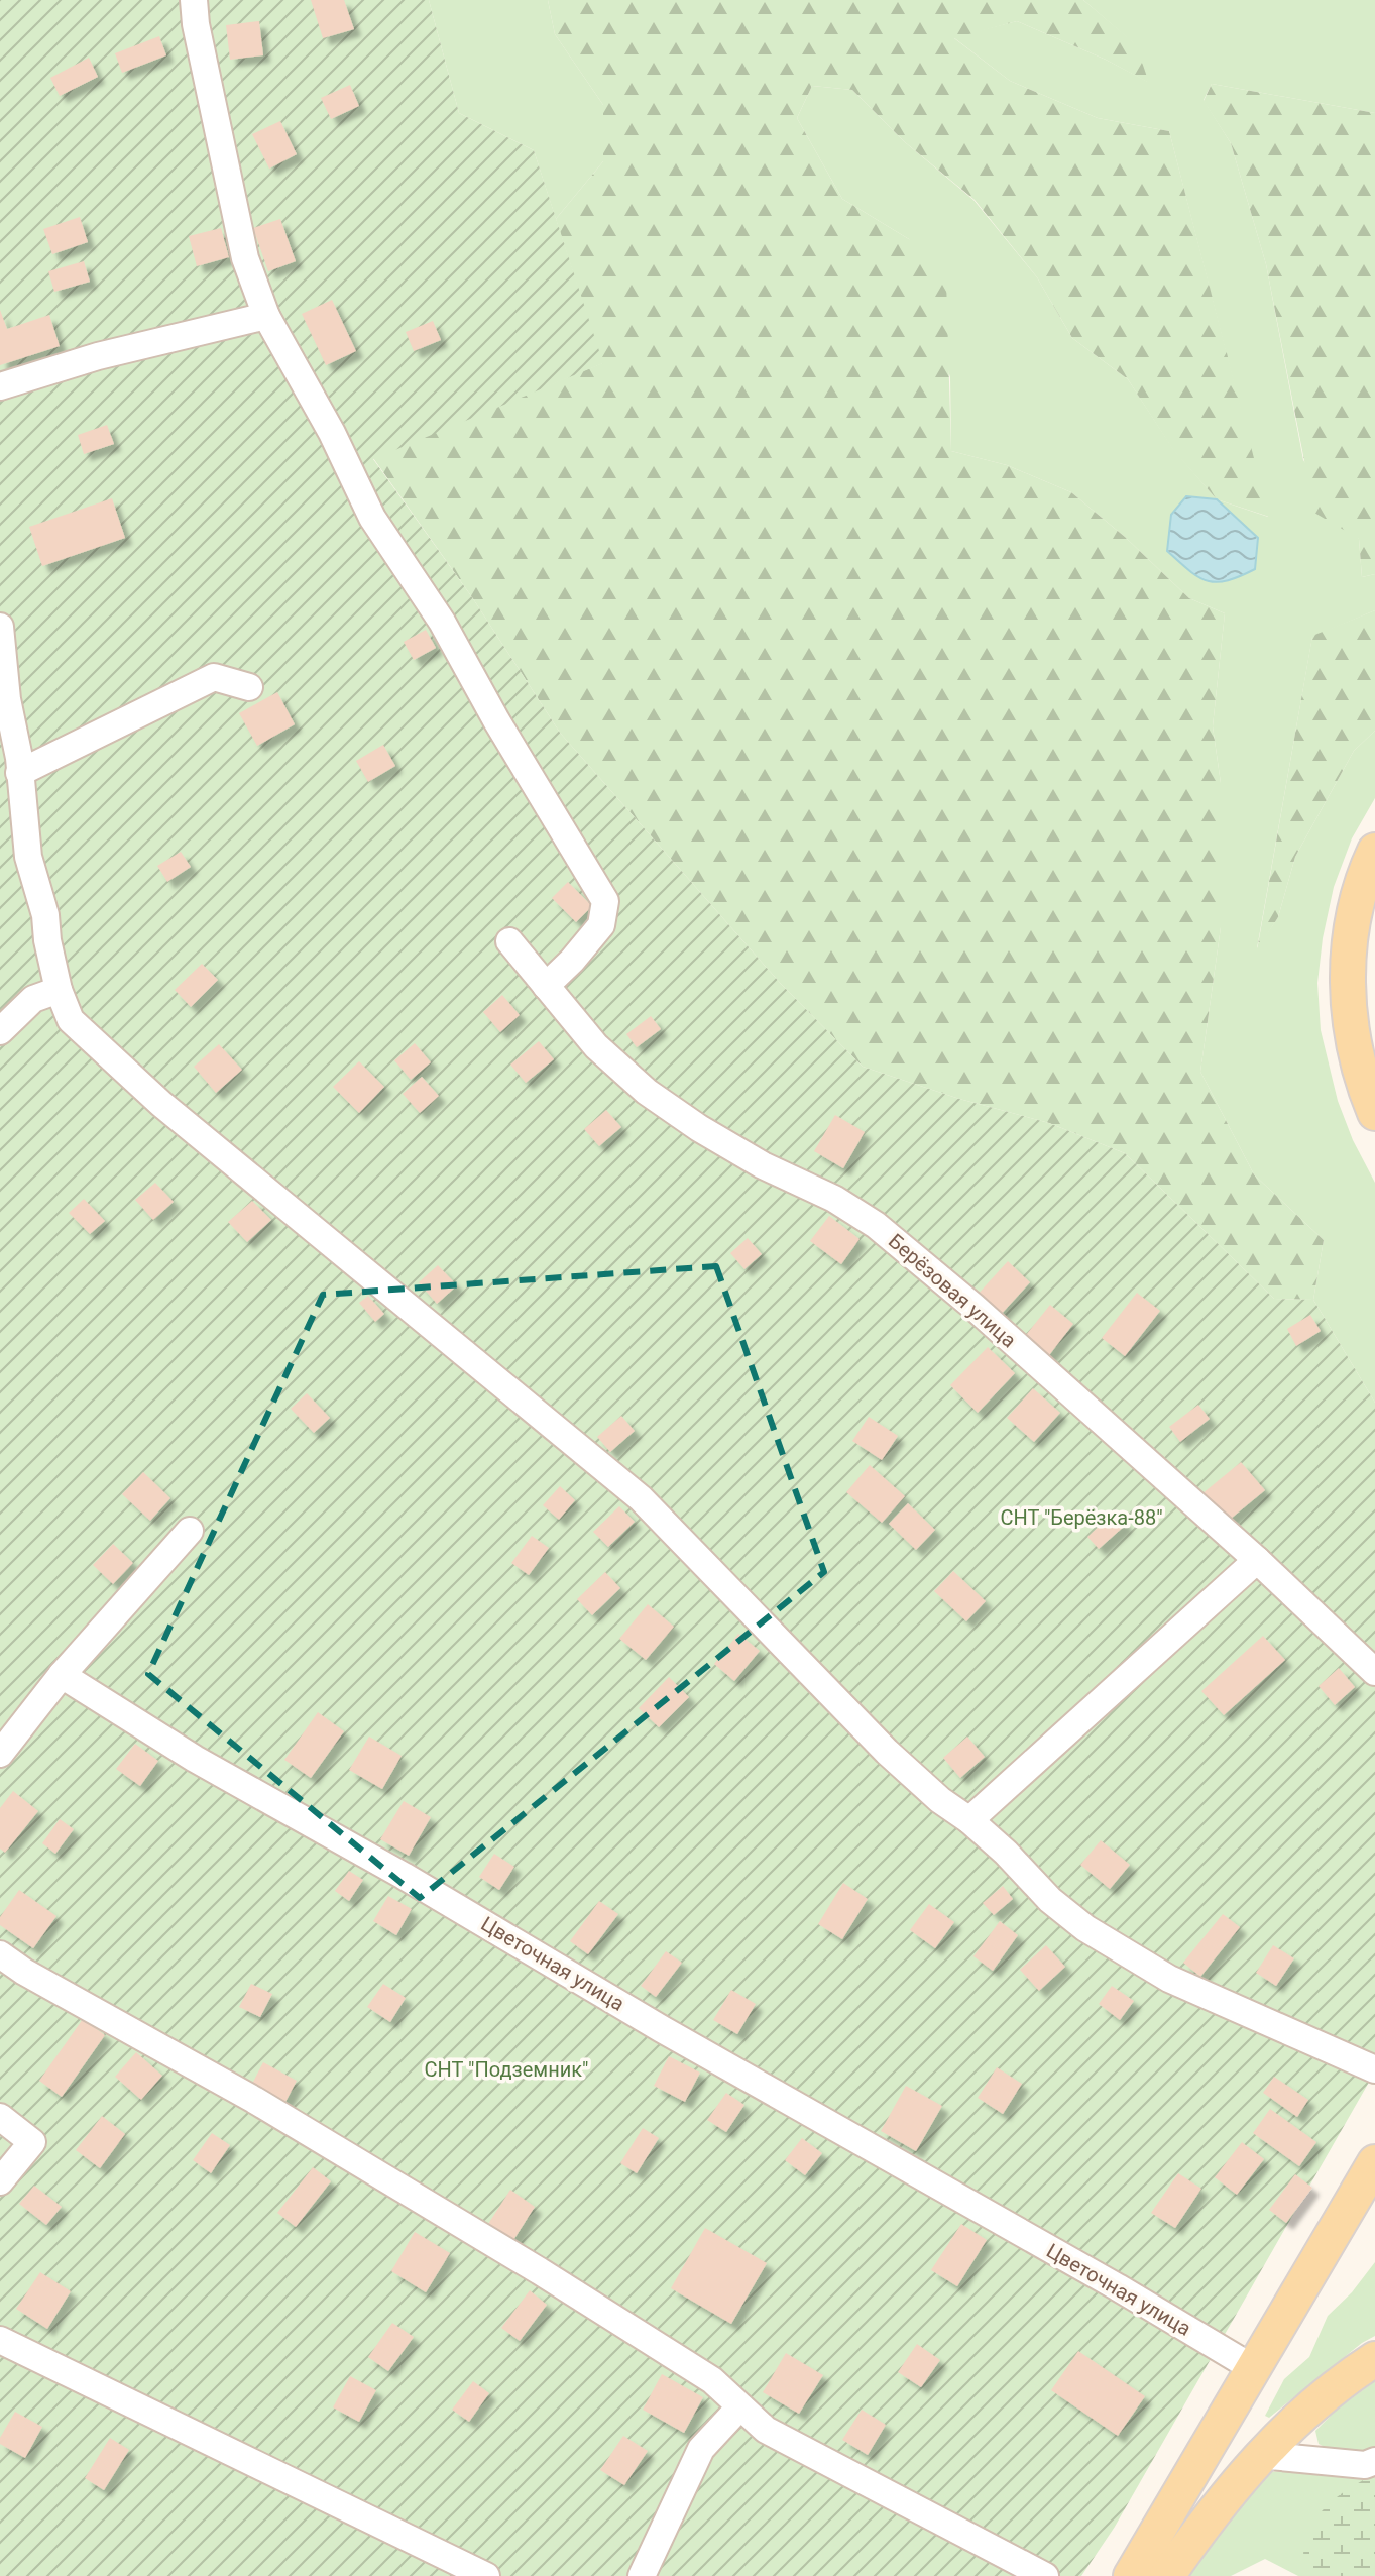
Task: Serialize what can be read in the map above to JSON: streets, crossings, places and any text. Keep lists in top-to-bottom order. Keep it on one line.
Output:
{"streets":{"street":["Берёзовая улица","Цветочная улица"]},"parks":["СНТ \"Берёзка-88\"","СНТ \"Подземник\""]}
